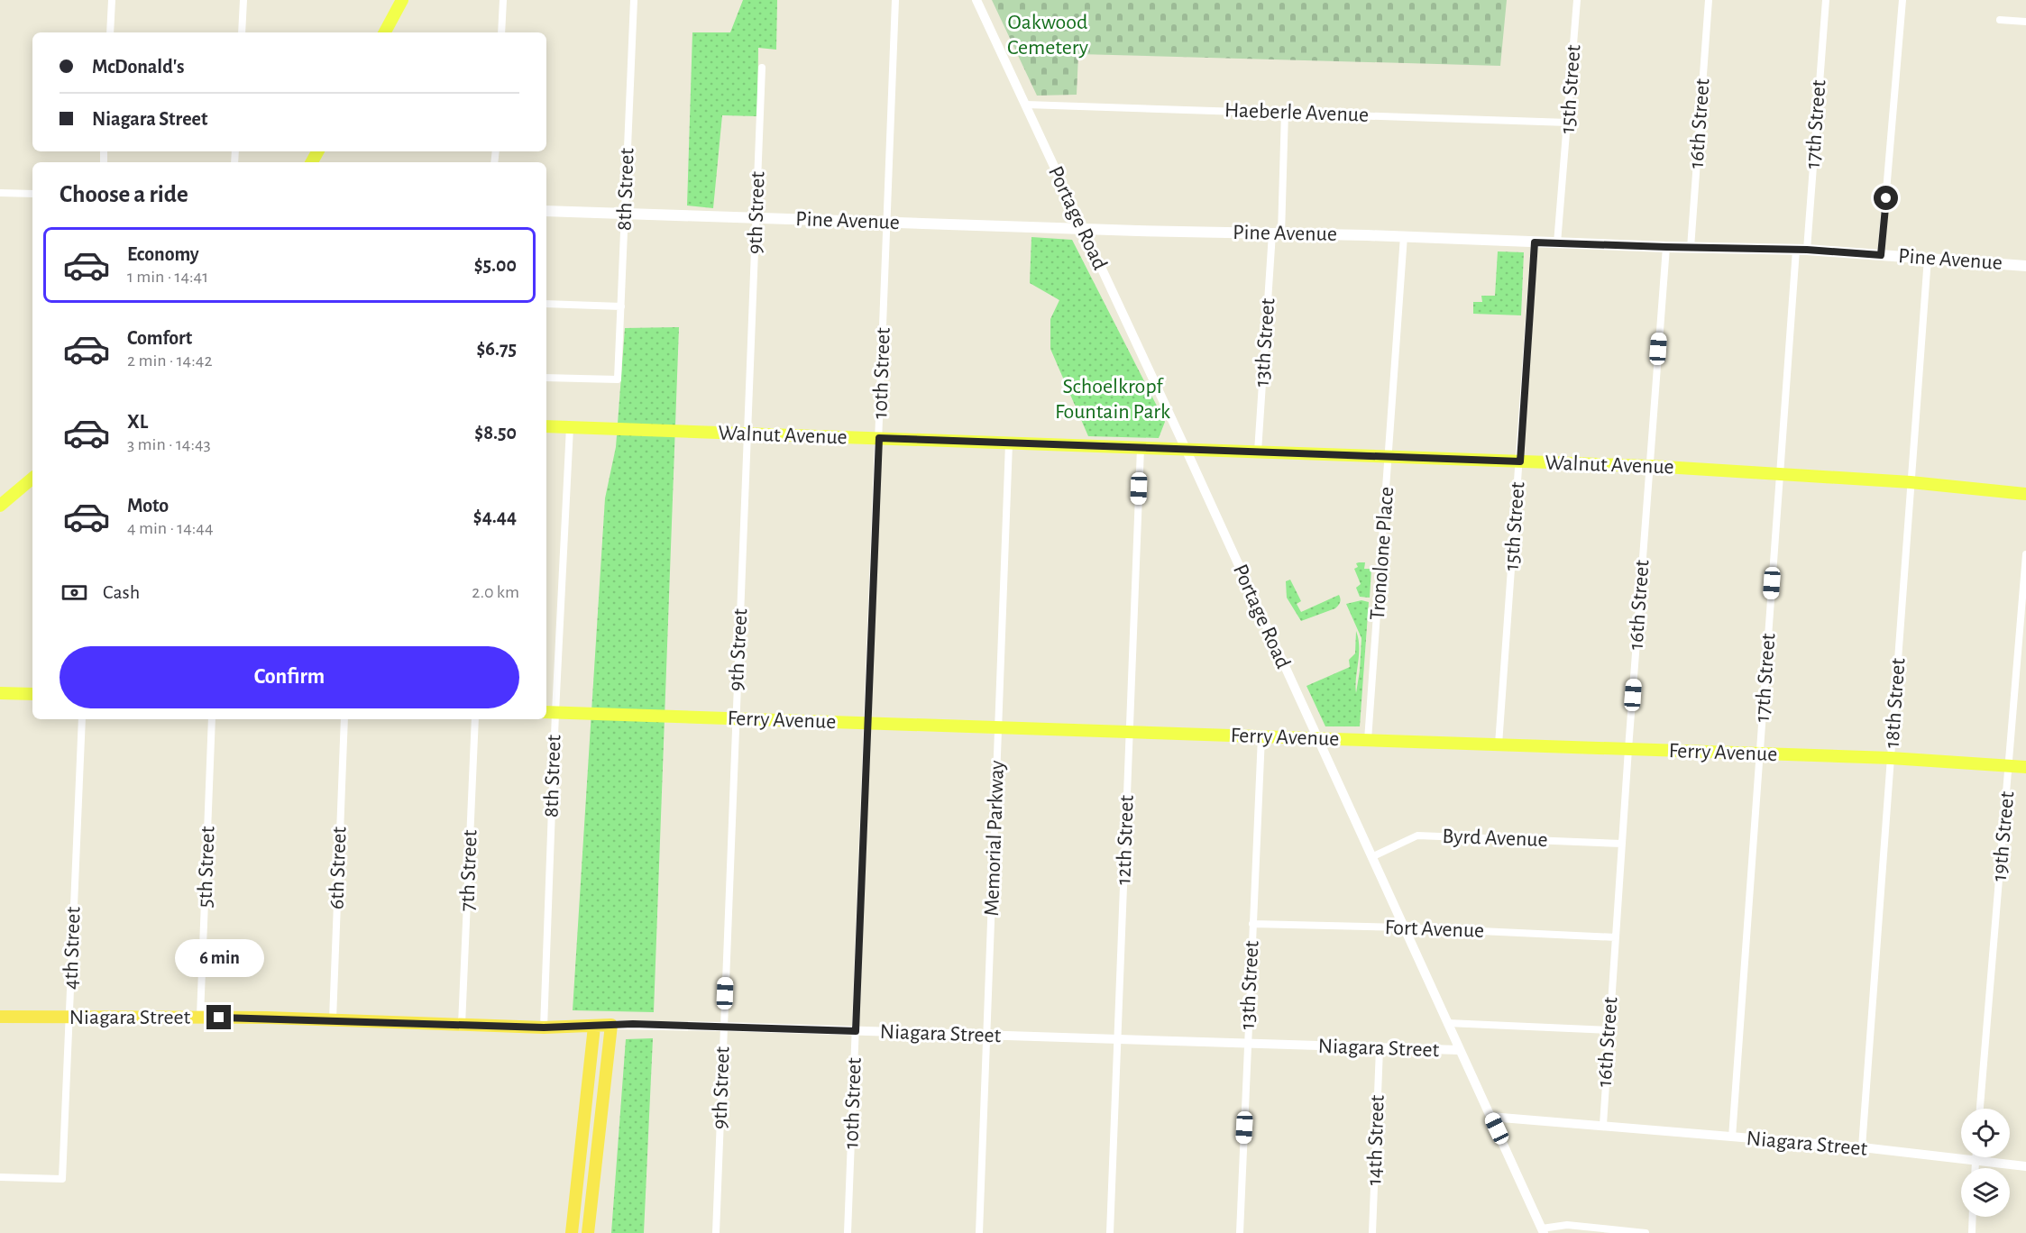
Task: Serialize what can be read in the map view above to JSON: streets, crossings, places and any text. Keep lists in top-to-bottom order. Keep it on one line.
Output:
{"streets":{"highway":["Niagara Street"],"main road":["Pine Avenue","Walnut Avenue","Ferry Avenue"],"street":["15th Street","Haeberle Avenue","16th Street","17th Street","8th Street","9th Street","Portage Road","13th Street","10th Street","Tronolone Place","18th Street","19th Street","Memorial Parkway","Byrd Avenue","12th Street","5th Street","6th Street","7th Street","Fort Avenue","4th Street","14th Street"]},"crossings":[["15th Street","Haeberle Avenue"],["15th Street","Pine Avenue"],["15th Street","Walnut Avenue"],["15th Street","Ferry Avenue"],["Haeberle Avenue","Portage Road"],["Haeberle Avenue","13th Street"],["16th Street","Pine Avenue"],["16th Street","Walnut Avenue"],["16th Street","Ferry Avenue"],["16th Street","Byrd Avenue"],["16th Street","Fort Avenue"],["16th Street","Niagara Street"],["17th Street","Pine Avenue"],["17th Street","Walnut Avenue"],["17th Street","Ferry Avenue"],["17th Street","Niagara Street"],["8th Street","Pine Avenue"],["8th Street","Walnut Avenue"],["8th Street","Ferry Avenue"],["8th Street","Niagara Street"],["9th Street","Pine Avenue"],["9th Street","Walnut Avenue"],["9th Street","Ferry Avenue"],["9th Street","Niagara Street"],["Portage Road","Pine Avenue"],["Portage Road","Walnut Avenue"],["Portage Road","Ferry Avenue"],["Portage Road","Byrd Avenue"],["Portage Road","Fort Avenue"],["Portage Road","Niagara Street"],["Pine Avenue","13th Street"],["Pine Avenue","10th Street"],["Pine Avenue","Tronolone Place"],["Pine Avenue","18th Street"],["13th Street","Walnut Avenue"],["13th Street","Ferry Avenue"],["13th Street","Fort Avenue"],["13th Street","Niagara Street"],["10th Street","Walnut Avenue"],["10th Street","Ferry Avenue"],["10th Street","Niagara Street"],["Walnut Avenue","Tronolone Place"],["Walnut Avenue","18th Street"],["Walnut Avenue","Memorial Parkway"],["Walnut Avenue","12th Street"],["Tronolone Place","Ferry Avenue"],["18th Street","Ferry Avenue"],["18th Street","Niagara Street"],["Ferry Avenue","19th Street"],["Ferry Avenue","Memorial Parkway"],["Ferry Avenue","12th Street"],["Memorial Parkway","Niagara Street"],["12th Street","Niagara Street"],["5th Street","Niagara Street"],["6th Street","Niagara Street"],["7th Street","Niagara Street"],["4th Street","Niagara Street"],["Niagara Street","14th Street"]],"parks":["Oakwood Cemetery","Schoelkropf Fountain Park"],"page":{"banner":["McDonald's","Niagara Street"],"heading":"Choose a ride","list":[{"name":"Economy","note":"1 min · 14:41","value":"$5.00"},{"name":"Comfort","note":"2 min · 14:42","value":"$6.75"},{"name":"XL","note":"3 min · 14:43","value":"$8.50"},{"name":"Moto","note":"4 min · 14:44","value":"$4.44"}],"pay":["Cash","2.0 km"],"buttons":"Confirm","bubble":"6 min"}}
